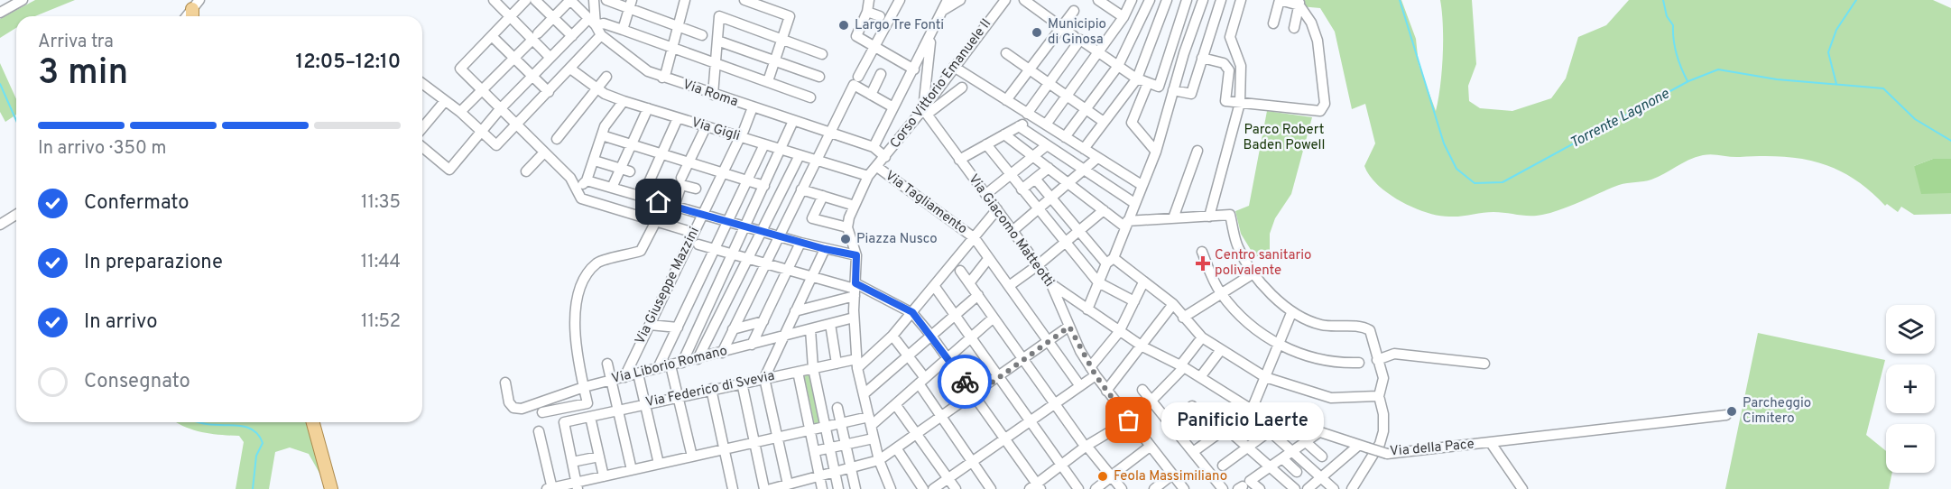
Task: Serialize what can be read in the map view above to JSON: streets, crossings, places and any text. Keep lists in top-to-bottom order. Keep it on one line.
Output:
{"streets":{"street":["Corso Vittorio Emanuele II","Via Roma","Via Gigli","Via Tagliamento","Via Giacomo Matteotti","Via Giuseppe Mazzini","Via Liborio Romano","Via Federico di Svevia","Via della Pace"]},"crossings":[["Corso Vittorio Emanuele II","Via Tagliamento"],["Corso Vittorio Emanuele II","Via Giacomo Matteotti"],["Via Roma","Via Giuseppe Mazzini"],["Via Gigli","Via Giuseppe Mazzini"],["Via Giacomo Matteotti","Via della Pace"],["Via Giuseppe Mazzini","Via Liborio Romano"]],"water":["Torrente Lagnone"],"parks":["Parco Robert Baden Powell"],"places":{"other":["Largo Tre Fonti","Municipio di Ginosa","Piazza Nusco","Parcheggio Cimitero","Panificio Laerte","Feola Massimiliano"],"health":["Centro sanitario polivalente"]},"page":{"heading":["3 min","Arriva tra","12:05–12:10"],"bar":"In arrivo · 350 m","list":[["Confermato","11:35"],["In preparazione","11:44"],["In arrivo","11:52"],"Consegnato"],"map_buttons":["+","−"],"bubble":"Panificio Laerte"}}
